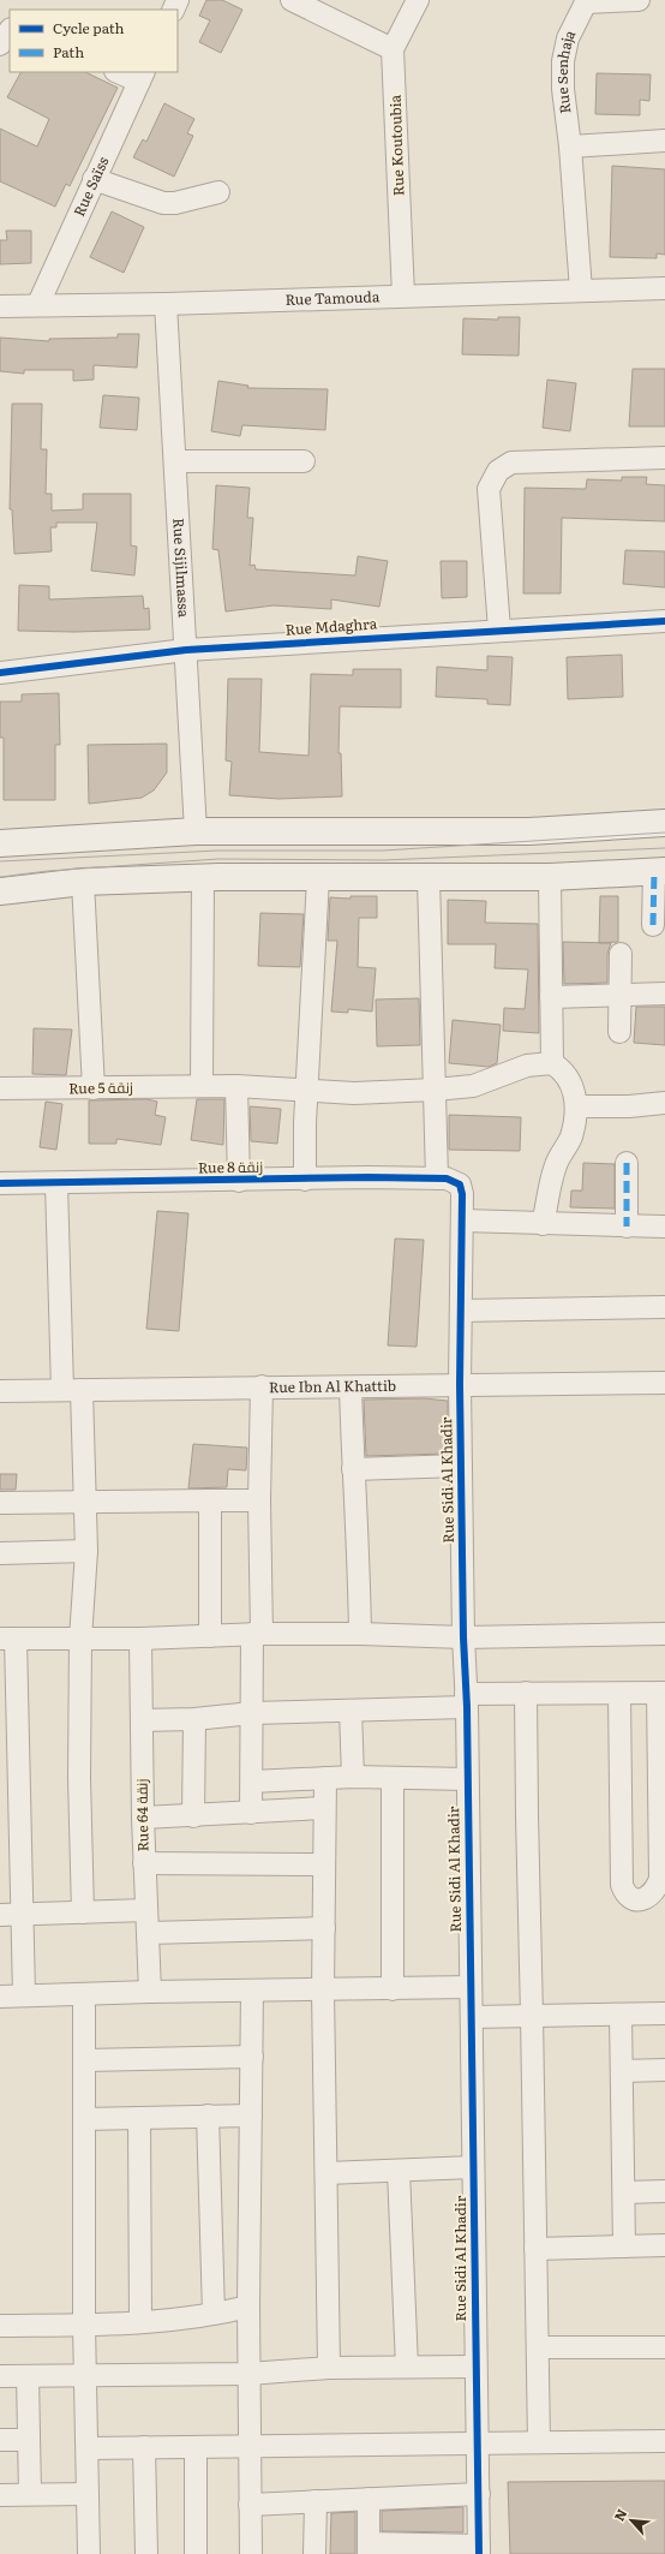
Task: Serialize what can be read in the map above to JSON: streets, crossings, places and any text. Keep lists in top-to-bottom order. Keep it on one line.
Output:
{"streets":{"street":["Rue Senhaja","Rue Koutoubia","Rue Saïss","Rue Tamouda","Rue Sijilmassa","Rue Mdaghra","Rue 5 زنقة","Rue 8 زنقة","Rue Ibn Al Khattib","Rue Sidi Al Khadir","Rue 64 زنقة"]},"crossings":[["Rue Senhaja","Rue Tamouda"],["Rue Koutoubia","Rue Tamouda"],["Rue Saïss","Rue Tamouda"],["Rue Tamouda","Rue Sijilmassa"],["Rue Sijilmassa","Rue Mdaghra"],["Rue 8 زنقة","Rue Sidi Al Khadir"],["Rue Ibn Al Khattib","Rue Sidi Al Khadir"]],"legend":["Cycle path","Path"],"north":"top left"}
